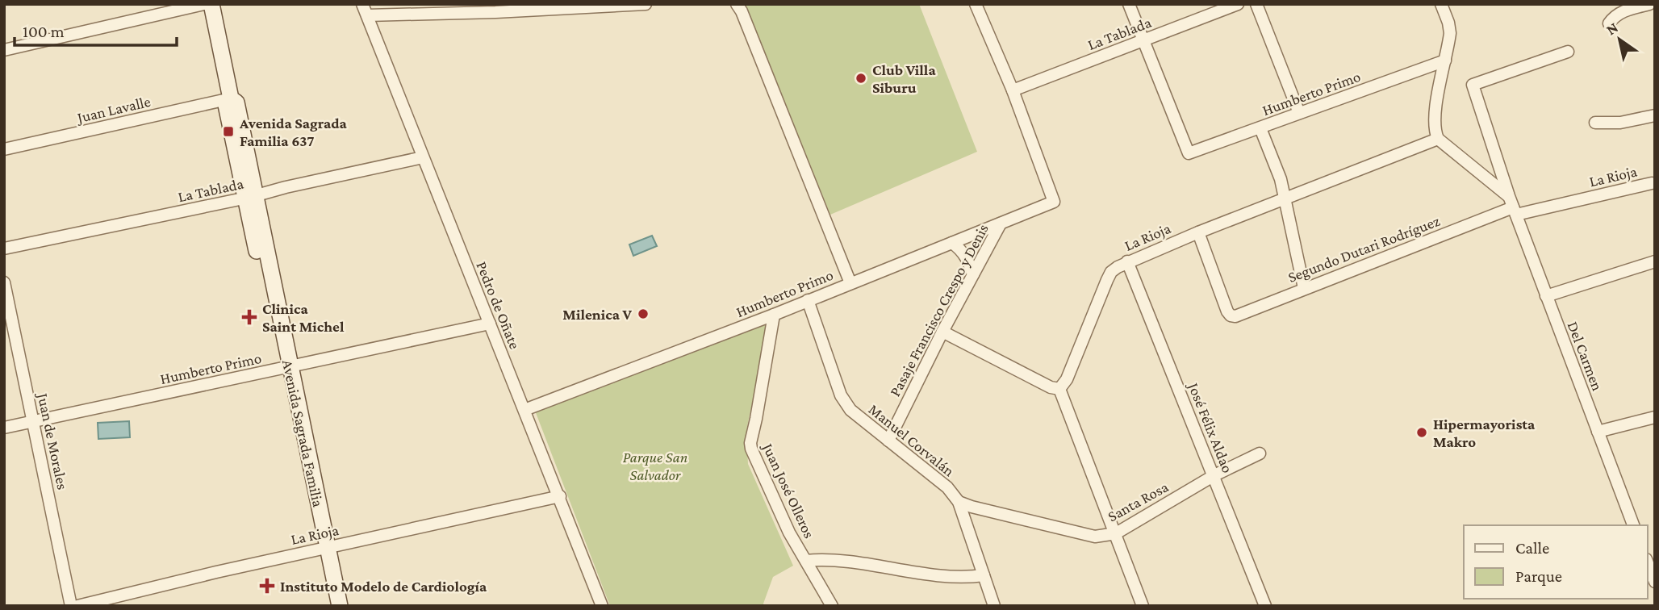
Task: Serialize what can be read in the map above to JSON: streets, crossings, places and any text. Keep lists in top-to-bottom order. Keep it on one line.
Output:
{"streets":{"main road":["Avenida Sagrada Familia"],"street":["La Tablada","Humberto Primo","Juan Lavalle","La Rioja","Segundo Dutari Rodríguez","Pedro de Oñate","Pasaje Francisco Crespo y Denis","Del Carmen","José Félix Aldao","Manuel Corvalán","Juan de Morales","Juan José Olleros","Santa Rosa"]},"crossings":[["La Tablada","Humberto Primo"],["La Tablada","Pedro de Oñate"],["La Tablada","Avenida Sagrada Familia"],["Humberto Primo","Pedro de Oñate"],["Humberto Primo","Pasaje Francisco Crespo y Denis"],["Humberto Primo","Avenida Sagrada Familia"],["Humberto Primo","Manuel Corvalán"],["Humberto Primo","Juan de Morales"],["Humberto Primo","Juan José Olleros"],["Juan Lavalle","Avenida Sagrada Familia"],["La Rioja","Segundo Dutari Rodríguez"],["La Rioja","Pedro de Oñate"],["La Rioja","Del Carmen"],["La Rioja","José Félix Aldao"],["La Rioja","Avenida Sagrada Familia"],["Segundo Dutari Rodríguez","Del Carmen"],["Pasaje Francisco Crespo y Denis","Manuel Corvalán"],["José Félix Aldao","Santa Rosa"],["Manuel Corvalán","Santa Rosa"]],"parks":["Parque San Salvador"],"places":{"other":["Club Villa Siburu","Milenica V","Hipermayorista Makro"],"transit":["Avenida Sagrada Familia 637"],"health":["Clinica Saint Michel","Instituto Modelo de Cardiología"]},"legend":["Calle","Parque"],"scale_bar":"100 m","north":"top left"}
